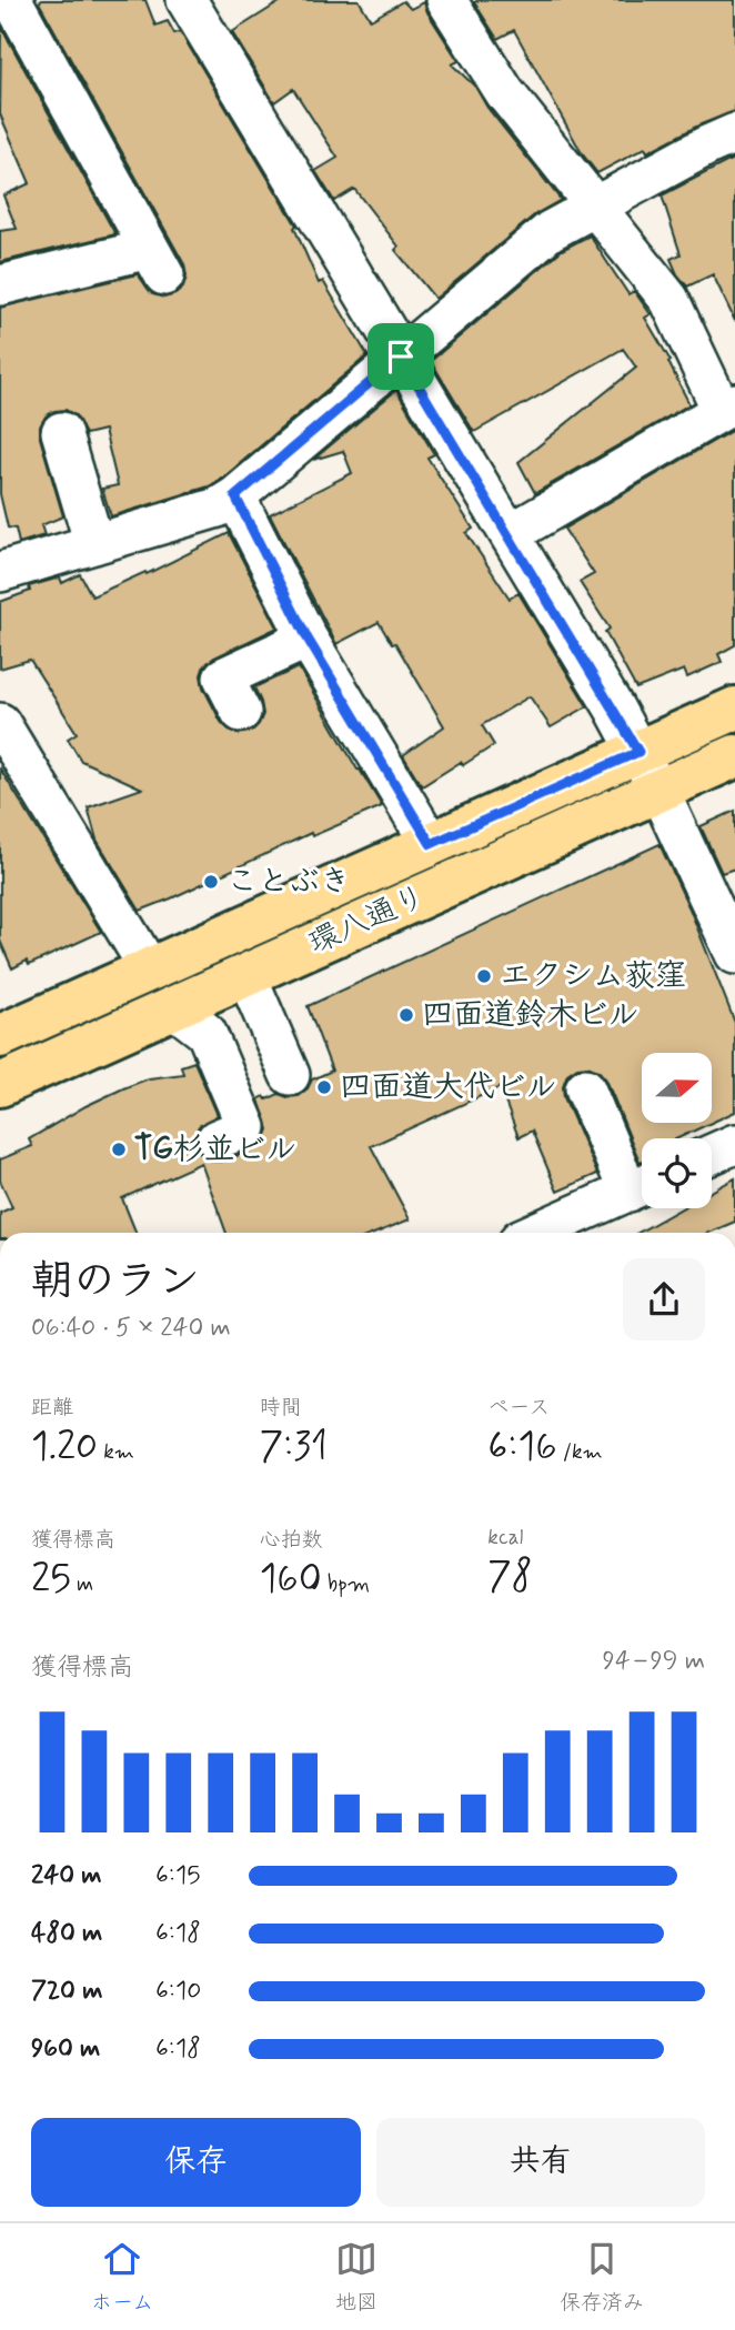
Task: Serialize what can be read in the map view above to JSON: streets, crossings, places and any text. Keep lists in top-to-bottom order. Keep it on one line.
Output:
{"streets":{"main road":["環八通り"]},"places":["ことぶき","エクシム荻窪","四面道鈴木ビル","四面道大代ビル","TG杉並ビル"],"north":"right","page":{"heading":["朝のラン","06:40 · 5 × 240 m"],"stats":[["距離","1.20 km"],["時間","7:31"],["ペース","6:16 /km"],["獲得標高","25 m"],["心拍数","160 bpm"],["kcal","78"]],"chart":["獲得標高","94–99 m"],"list":[{"name":"240 m","note":"6:15"},{"name":"480 m","note":"6:18"},{"name":"720 m","note":"6:10"},{"name":"960 m","note":"6:18"}],"buttons":["保存","共有"],"tabs":["ホーム","地図","保存済み"]}}
